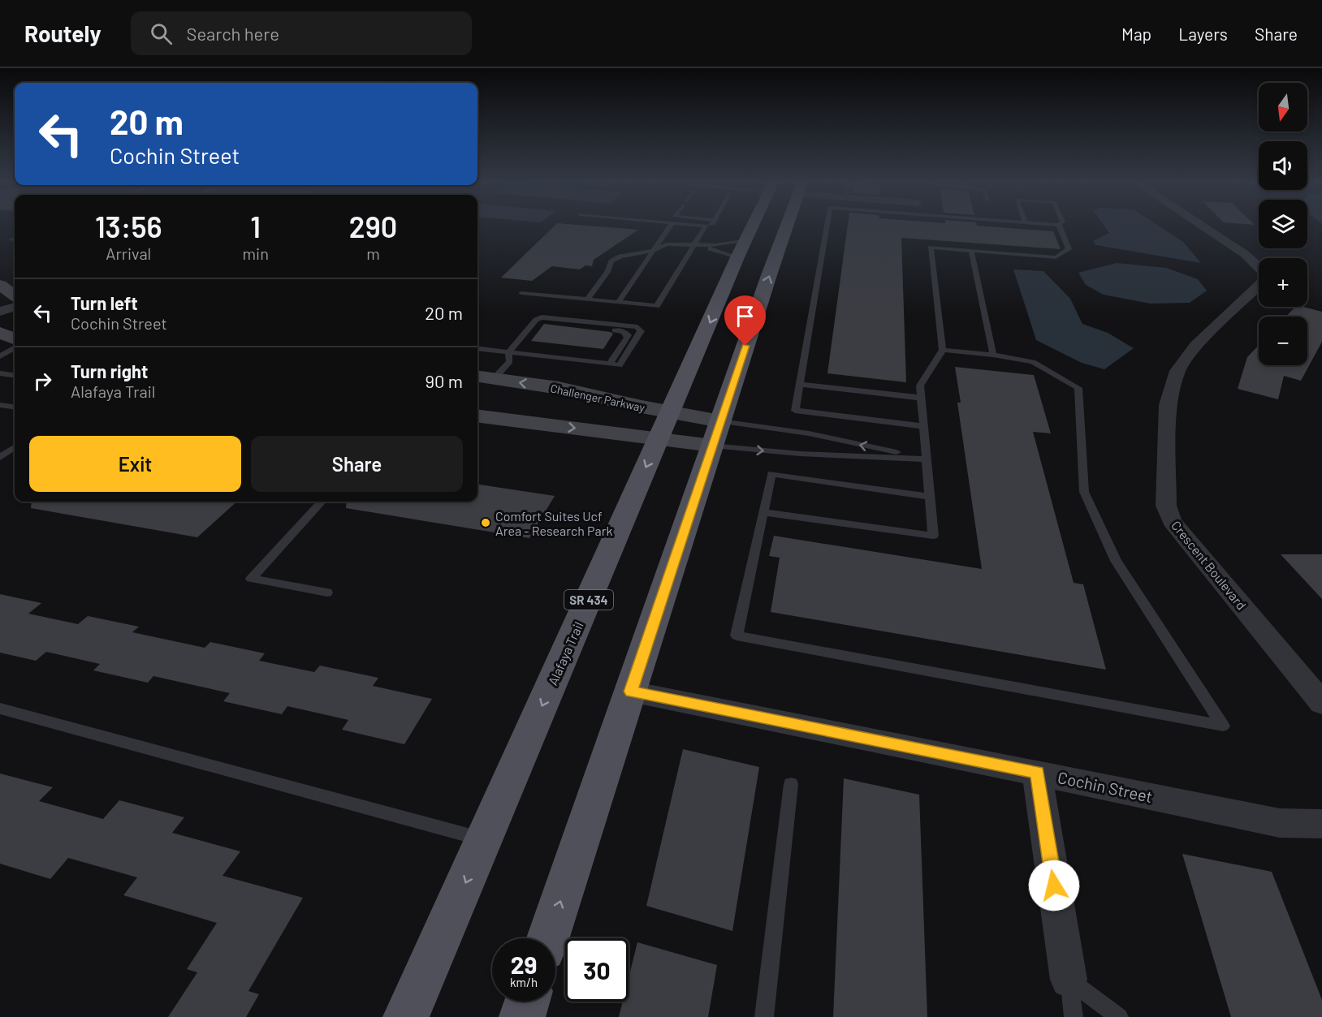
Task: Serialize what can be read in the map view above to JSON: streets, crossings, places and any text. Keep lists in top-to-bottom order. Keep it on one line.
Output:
{"streets":{"main road":["Challenger Parkway","SR 434","Alafaya Trail"],"street":["Crescent Boulevard","Cochin Street"]},"crossings":[["Challenger Parkway","Alafaya Trail"]],"places":["Comfort Suites Ucf Area - Research Park"],"north":"bottom","page":{"header":"Routely","search":"Search here","nav":["Map","Layers","Share"],"map_buttons":["+","−"],"turn":["20 m","Cochin Street"],"eta":["13:56","Arrival","1","min","290","m"],"list":[{"name":"Turn left","note":"Cochin Street","value":"20 m"},{"name":"Turn right","note":"Alafaya Trail","value":"90 m"}],"buttons":["Exit","Share"],"speed":"29 km/h","limit":"30"}}
